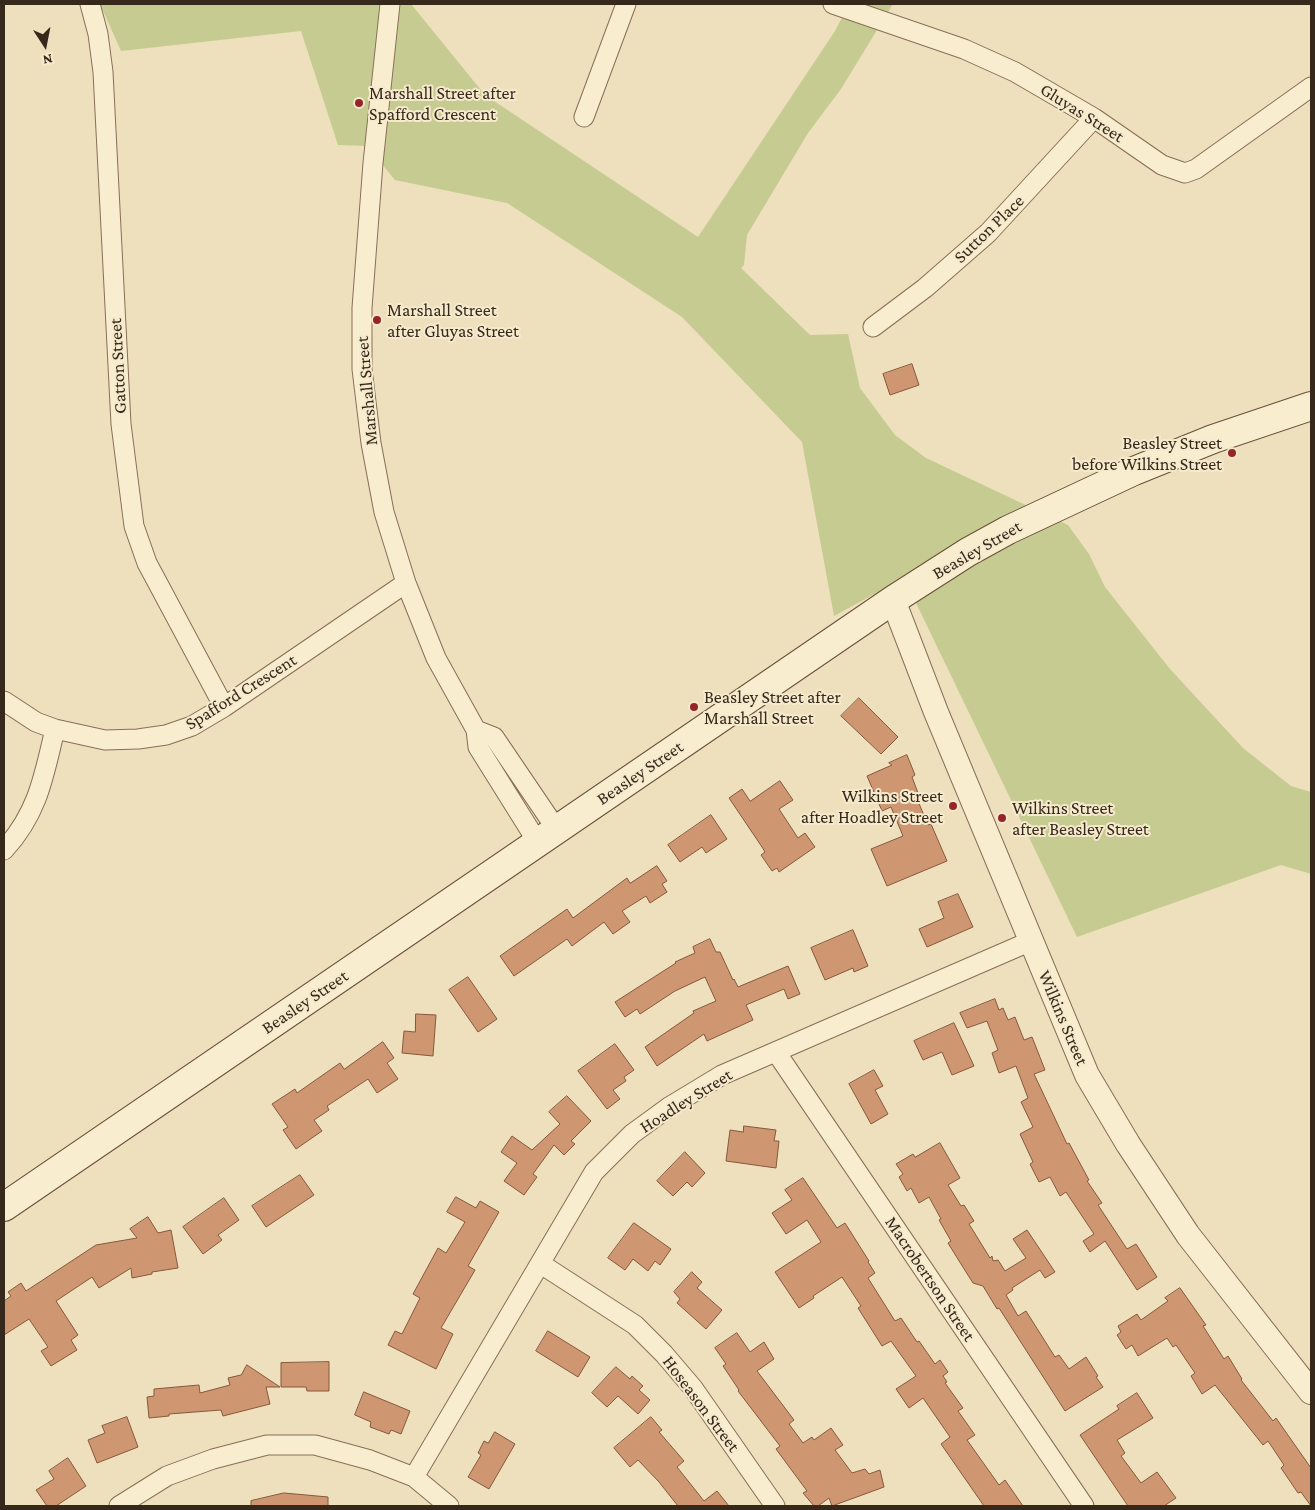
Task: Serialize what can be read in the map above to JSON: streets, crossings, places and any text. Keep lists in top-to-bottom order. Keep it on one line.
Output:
{"streets":{"main road":["Beasley Street"],"street":["Gluyas Street","Sutton Place","Gatton Street","Marshall Street","Spafford Crescent","Wilkins Street","Hoadley Street","Macrobertson Street","Hoseason Street"]},"crossings":[["Gluyas Street","Sutton Place"],["Gatton Street","Spafford Crescent"],["Marshall Street","Beasley Street"],["Marshall Street","Spafford Crescent"],["Beasley Street","Wilkins Street"],["Wilkins Street","Hoadley Street"],["Hoadley Street","Macrobertson Street"],["Hoadley Street","Hoseason Street"]],"places":["Marshall Street after Spafford Crescent","Marshall Street after Gluyas Street","Beasley Street before Wilkins Street","Beasley Street after Marshall Street","Wilkins Street after Hoadley Street","Wilkins Street after Beasley Street"],"north":"bottom"}
